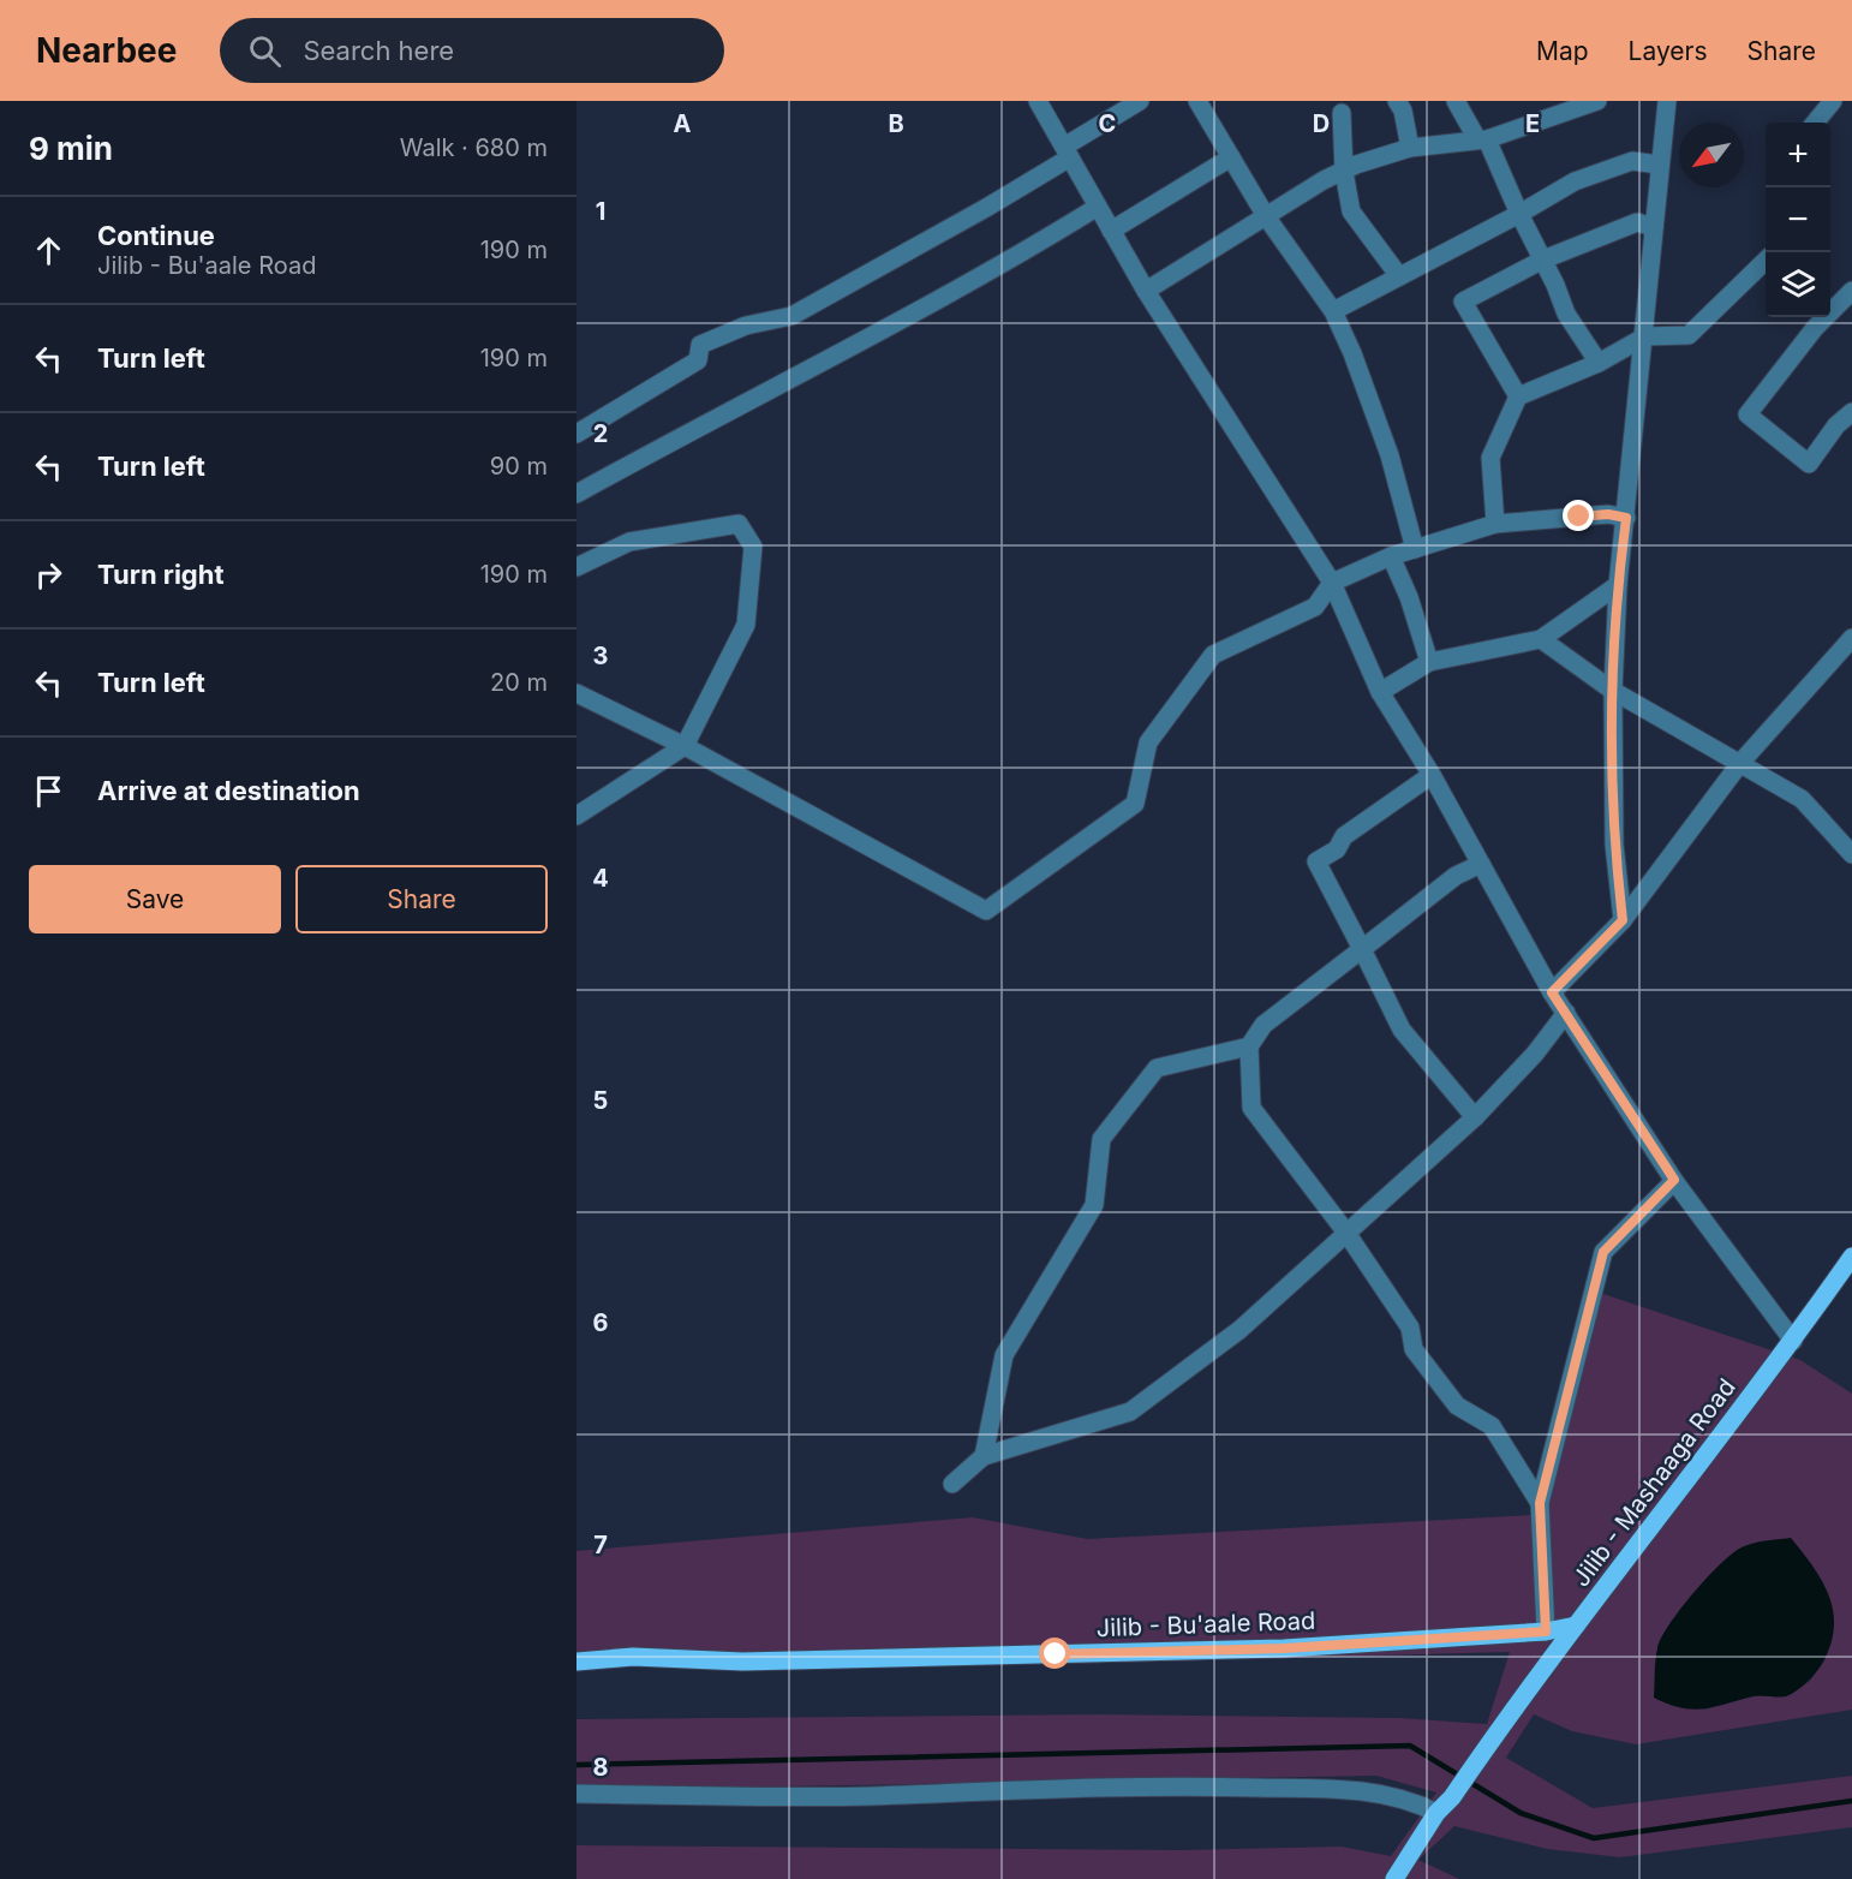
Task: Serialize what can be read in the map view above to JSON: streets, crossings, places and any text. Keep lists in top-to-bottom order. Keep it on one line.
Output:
{"streets":{"main road":["Jilib - Mashaaga Road","Jilib - Bu'aale Road"]},"crossings":[["Jilib - Mashaaga Road","Jilib - Bu'aale Road"]],"north":"bottom left","page":{"header":"Nearbee","search":"Search here","nav":["Map","Layers","Share"],"heading":["9 min","Walk · 680 m"],"map_buttons":["+","−"],"list":[["Continue","Jilib - Bu'aale Road","190 m"],["Turn left","190 m"],["Turn left","90 m"],["Turn right","190 m"],["Turn left","20 m"],"Arrive at destination"],"buttons":["Save","Share"]},"grid":{"columns":["A","B","C","D","E"],"rows":["1","2","3","4","5","6","7","8"]}}
